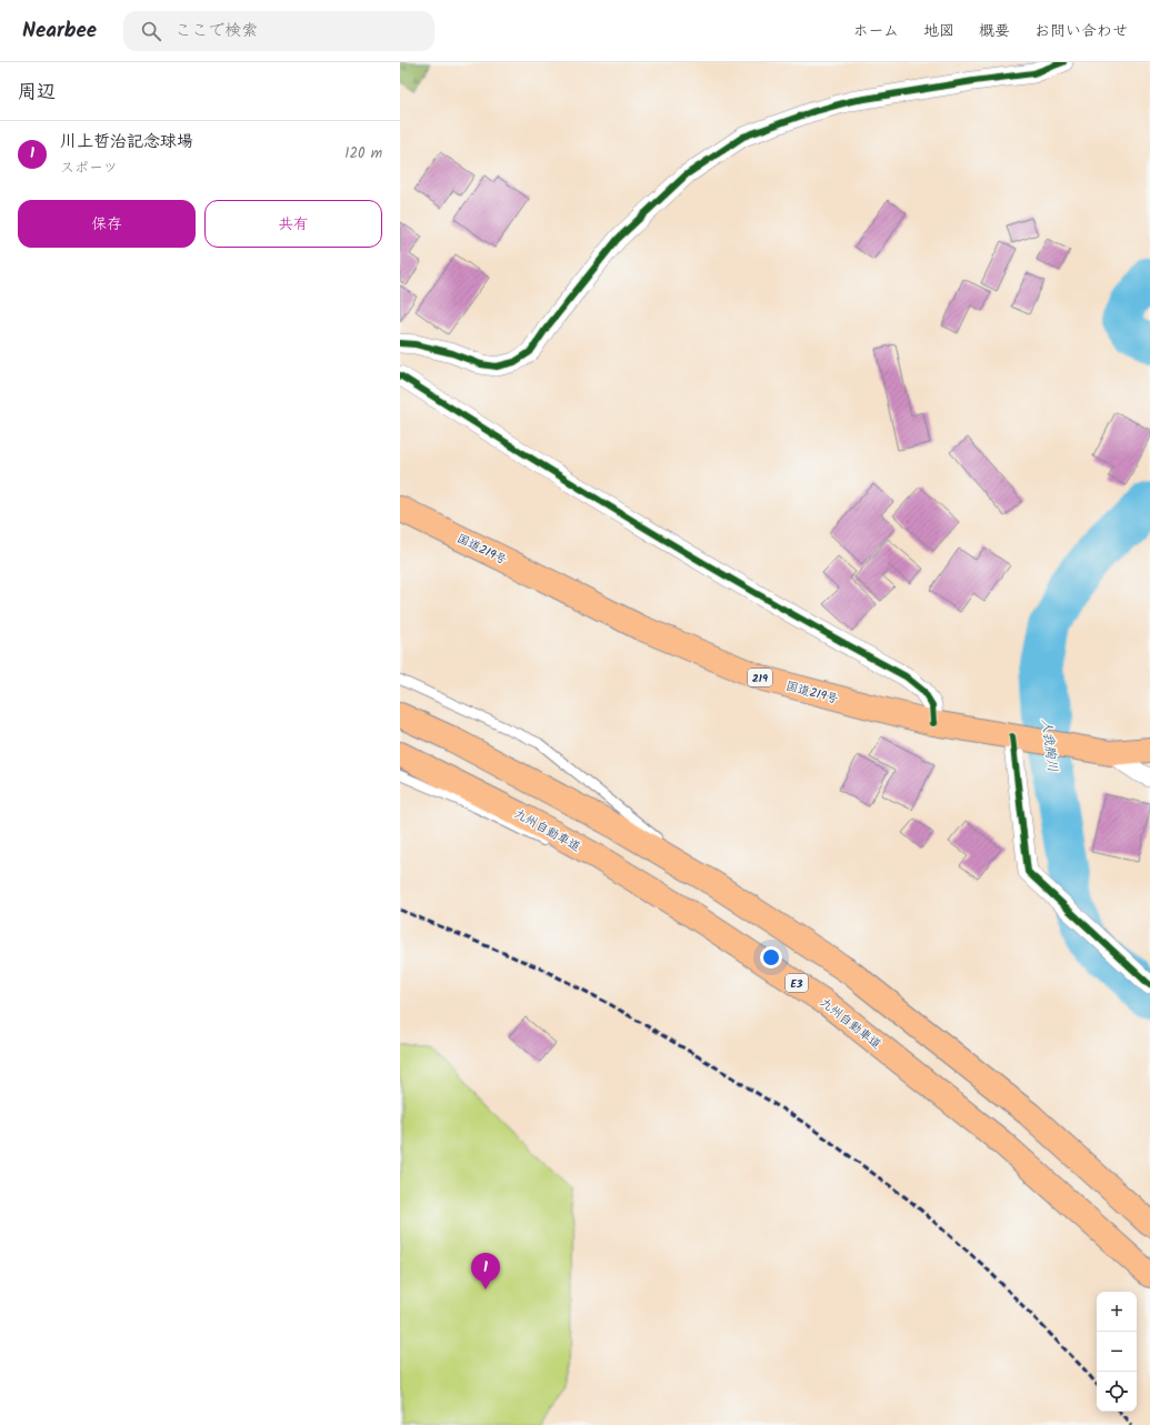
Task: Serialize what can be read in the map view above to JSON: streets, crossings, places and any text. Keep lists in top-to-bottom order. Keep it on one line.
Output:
{"streets":{"highway":["国道219号","219","九州自動車道","E3"]},"water":["人我胸川"],"page":{"header":"Nearbee","search":"ここで検索","nav":["ホーム","地図","概要","お問い合わせ"],"heading":"周辺","list":[{"mark":"1","name":"川上哲治記念球場","note":"スポーツ","value":"120 m"}],"buttons":["保存","共有"],"pins":"1","map_buttons":["+","−"]}}
